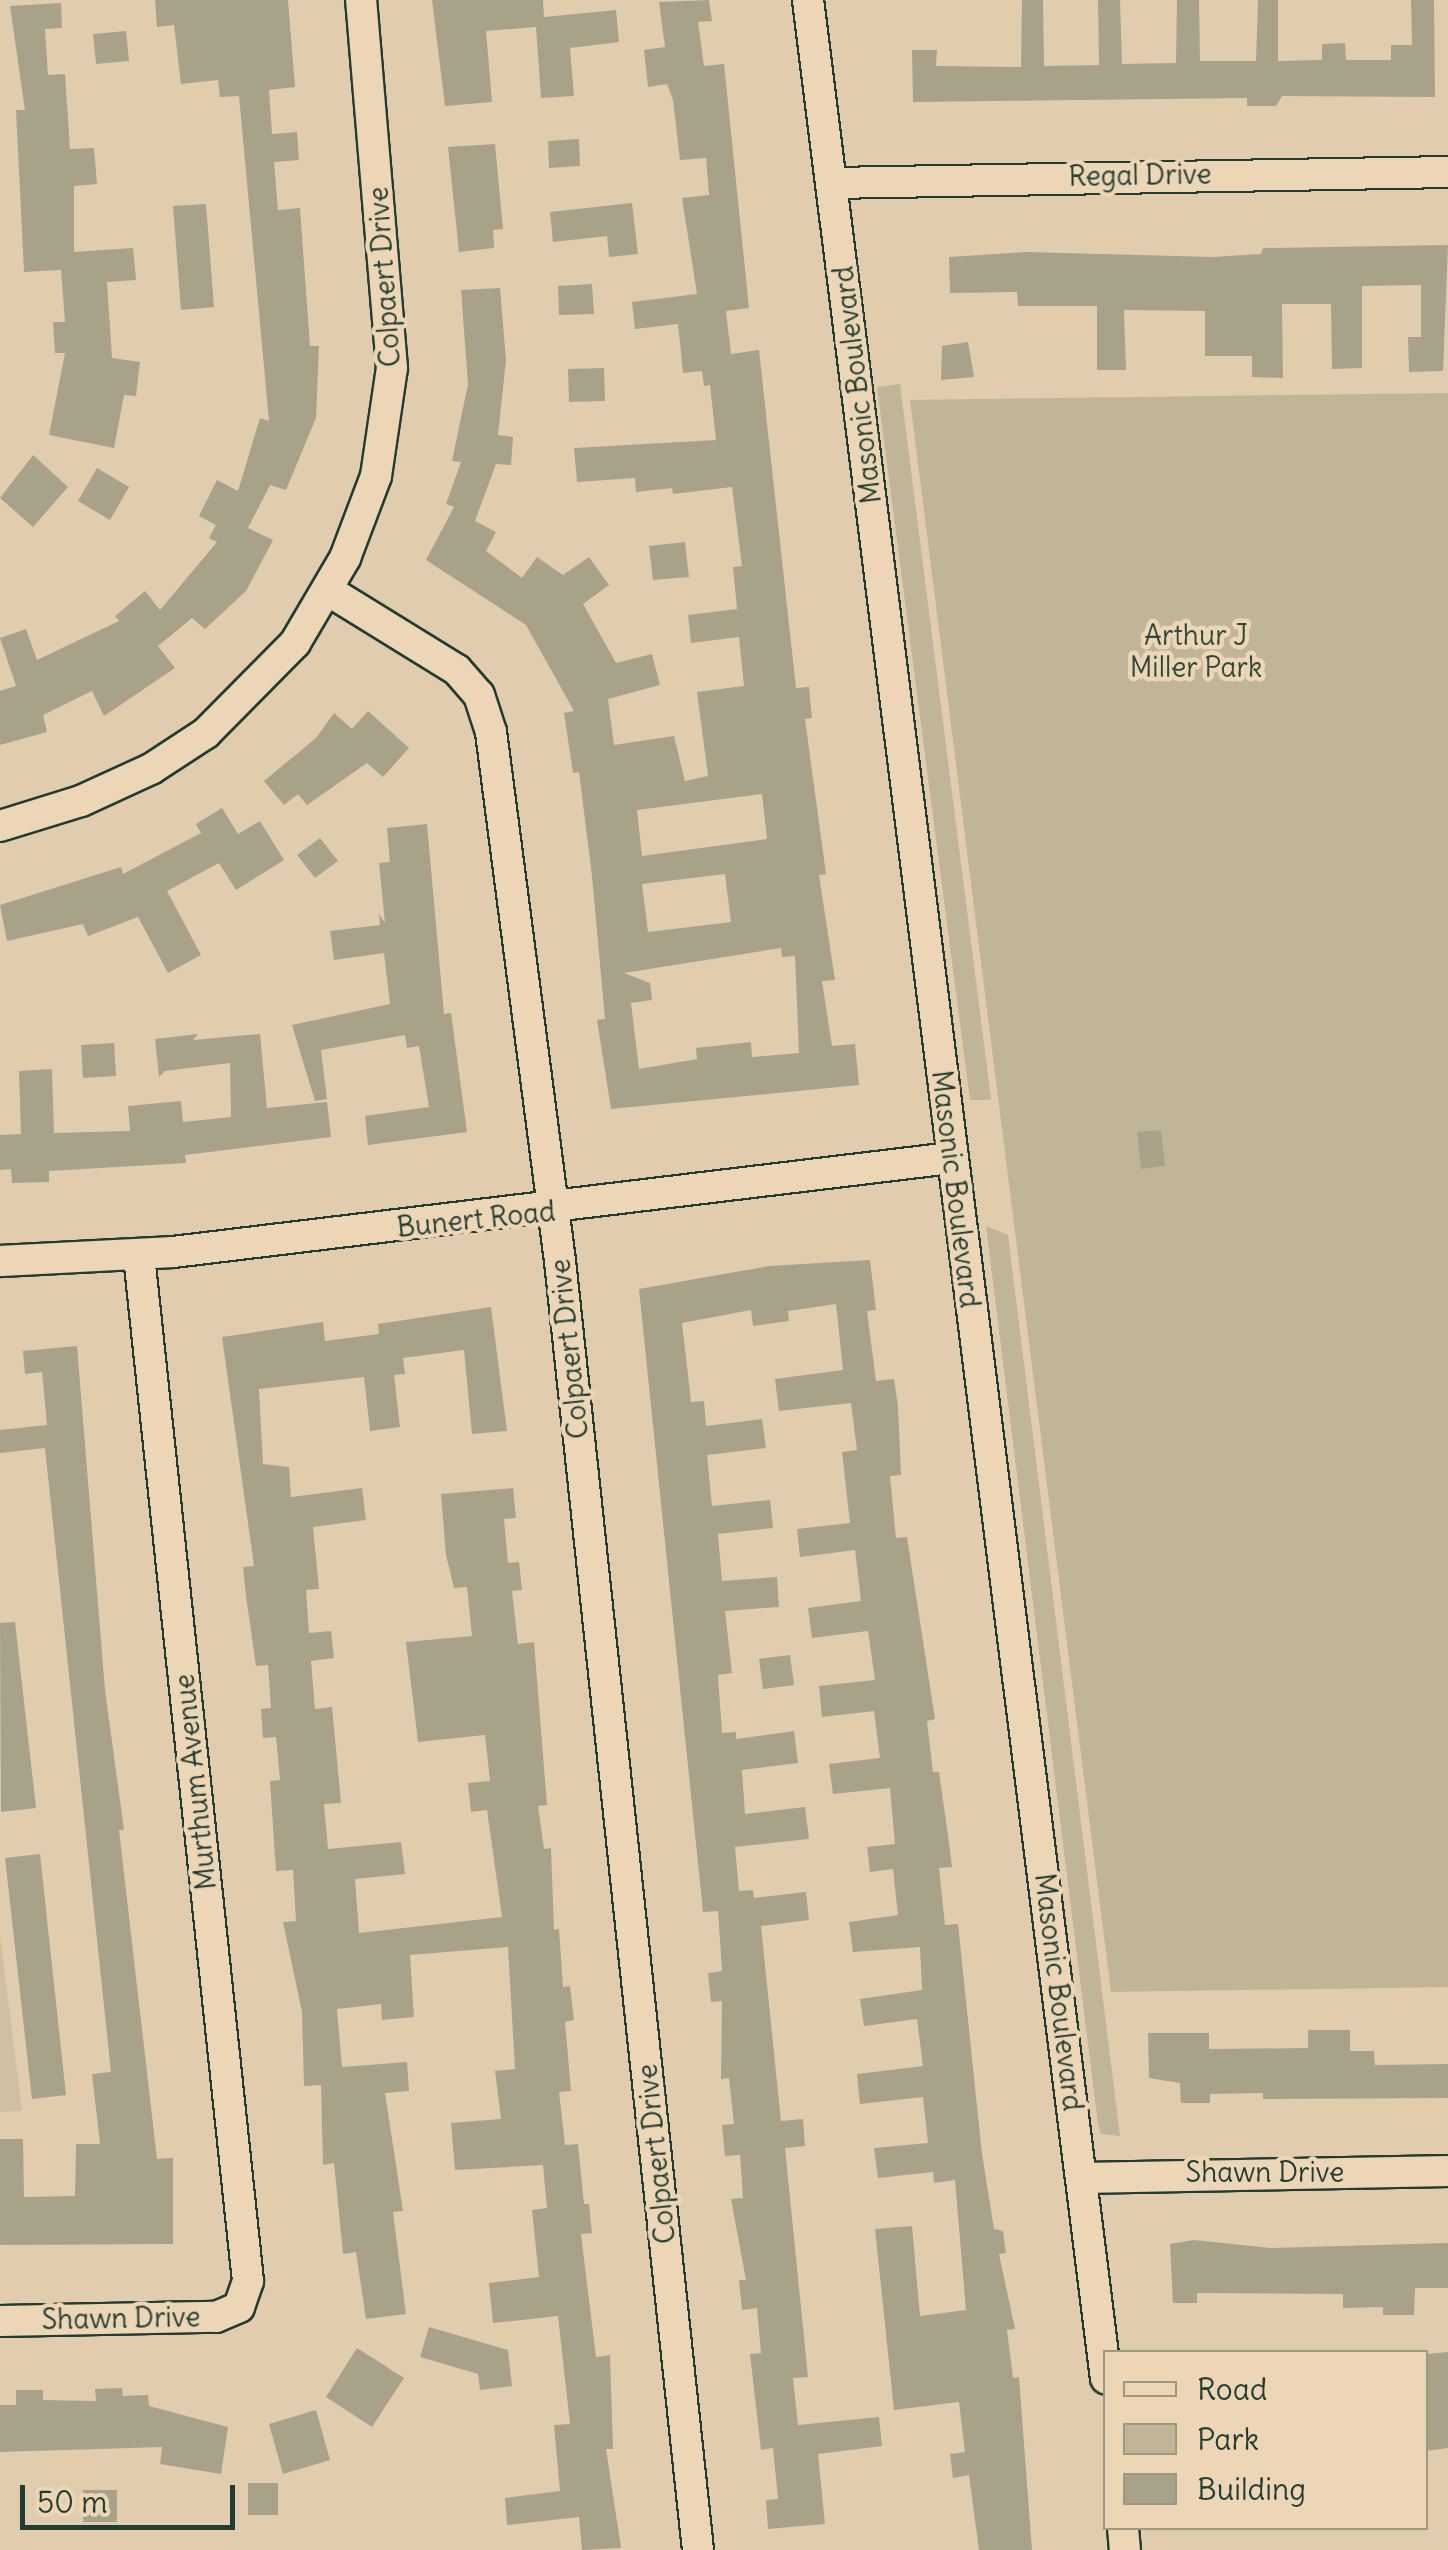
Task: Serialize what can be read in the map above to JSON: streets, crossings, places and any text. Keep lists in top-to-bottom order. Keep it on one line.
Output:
{"streets":{"street":["Regal Drive","Colpaert Drive","Masonic Boulevard","Bunert Road","Murthum Avenue","Shawn Drive"]},"crossings":[["Regal Drive","Masonic Boulevard"],["Colpaert Drive","Bunert Road"],["Masonic Boulevard","Bunert Road"],["Masonic Boulevard","Shawn Drive"],["Bunert Road","Murthum Avenue"],["Murthum Avenue","Shawn Drive"]],"parks":["Arthur J Miller Park"],"legend":["Road","Park","Building"],"scale_bar":"50 m"}
